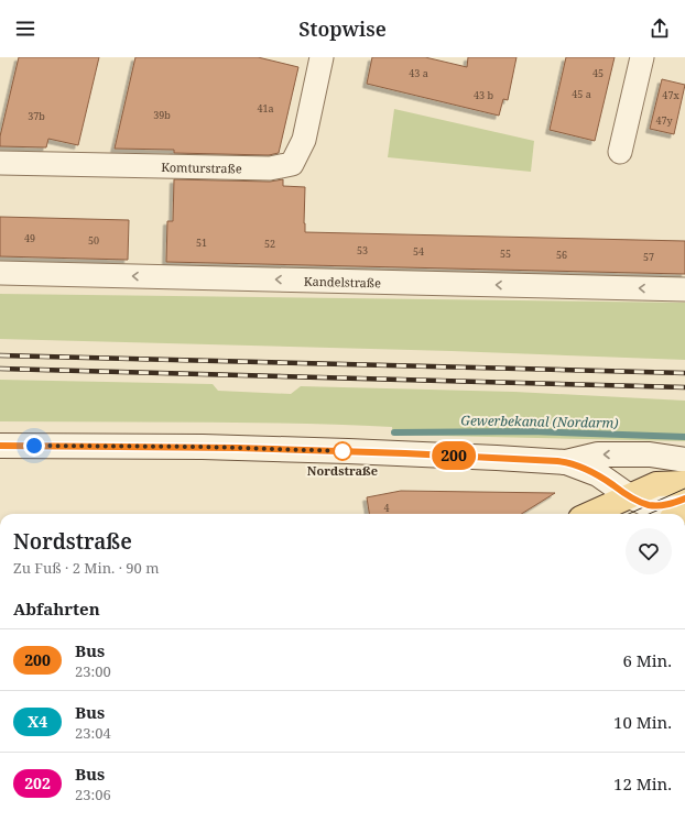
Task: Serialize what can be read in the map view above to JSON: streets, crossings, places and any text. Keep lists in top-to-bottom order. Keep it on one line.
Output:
{"streets":{"street":["Komturstraße","Kandelstraße"]},"one_way":["Kandelstraße"],"water":["Gewerbekanal (Nordarm)"],"places":["Nordstraße"],"lines":["bus line 200"],"house_numbers":["43 a","45","45 a","43 b","47x","41a","39b","37b","47y","49","50","51","52","53","54","55","56","57","4"],"page":{"header":"Stopwise","on_map":"200","heading":[["Nordstraße","Zu Fuß · 2 Min. · 90 m"],"Abfahrten"],"list":[{"mark":"200","name":"Bus","note":"23:00","value":"6 Min."},{"mark":"X4","name":"Bus","note":"23:04","value":"10 Min."},{"mark":"202","name":"Bus","note":"23:06","value":"12 Min."}]}}
